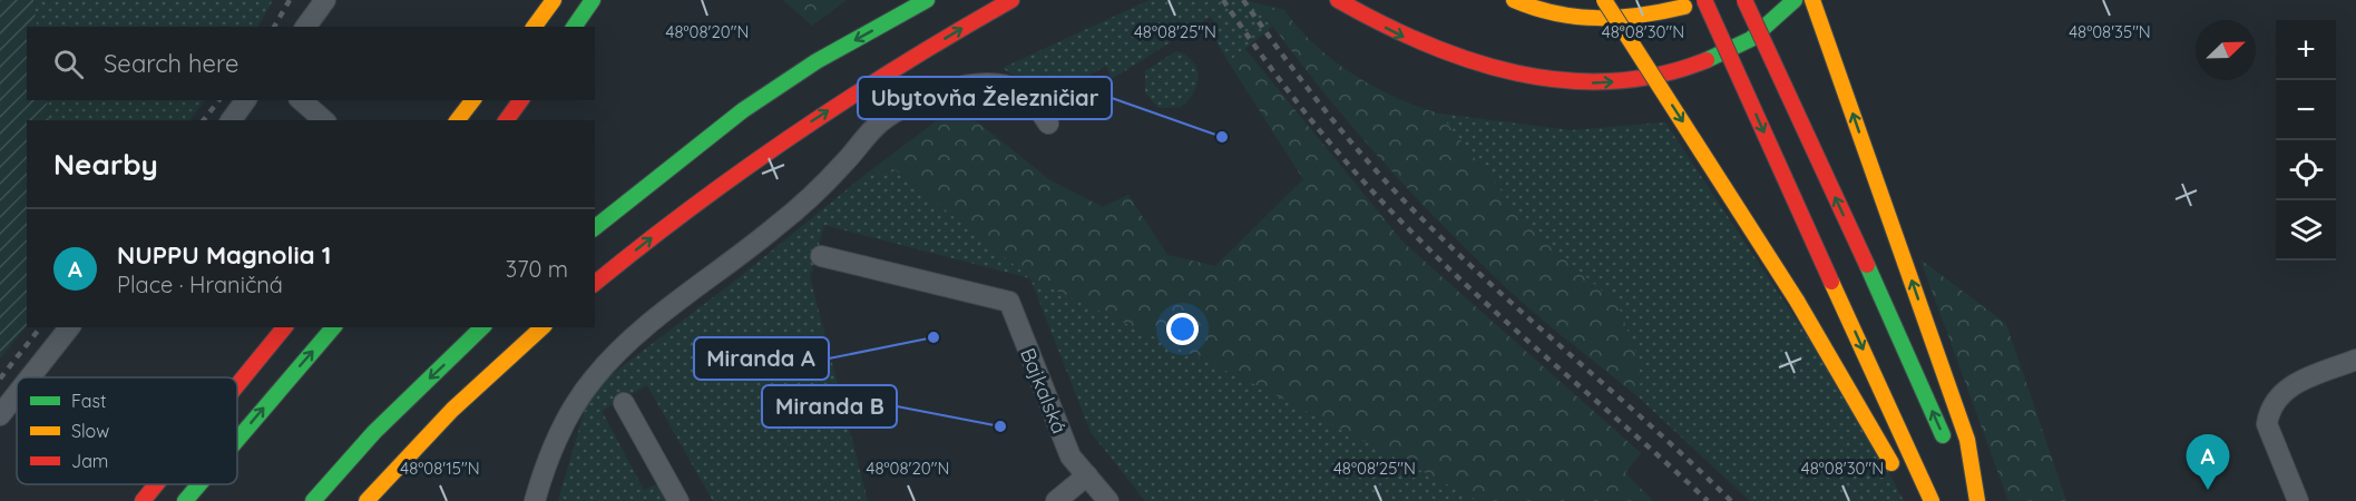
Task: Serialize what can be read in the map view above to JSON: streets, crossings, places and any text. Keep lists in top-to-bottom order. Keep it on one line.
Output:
{"streets":{"street":["Bajkalská"]},"places":["Ubytovňa Železničiar","Miranda A","Miranda B"],"legend":["Fast","Slow","Jam"],"north":"top right","page":{"map_buttons":["+","−"],"search":"Search here","heading":"Nearby","list":[{"mark":"A","name":"NUPPU Magnolia 1","note":"Place · Hraničná","value":"370 m"}],"pins":"A"},"coordinates":["48°08'20\"N","48°08'25\"N","48°08'30\"N","48°08'35\"N","48°08'15\"N"]}
